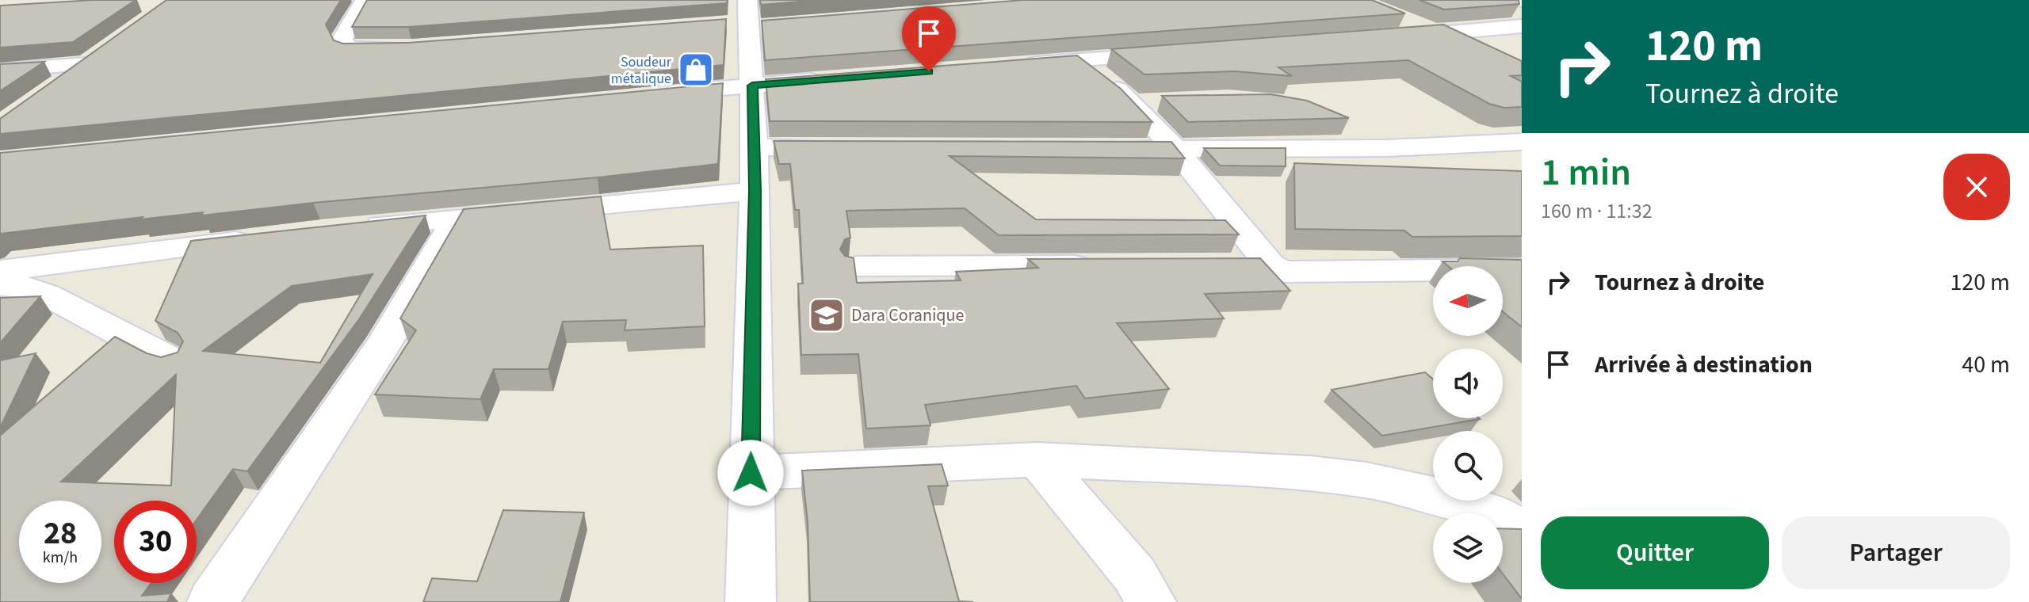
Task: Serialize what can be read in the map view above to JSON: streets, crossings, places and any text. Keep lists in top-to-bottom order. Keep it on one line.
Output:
{"places":{"shop":["Soudeur métalique"],"school or university":["Dara Coranique"]},"north":"left","page":{"turn":["120 m","Tournez à droite"],"heading":["1 min","160 m · 11:32"],"list":[{"name":"Tournez à droite","value":"120 m"},{"name":"Arrivée à destination","value":"40 m"}],"speed":"28 km/h","limit":"30","buttons":["Quitter","Partager"]}}
